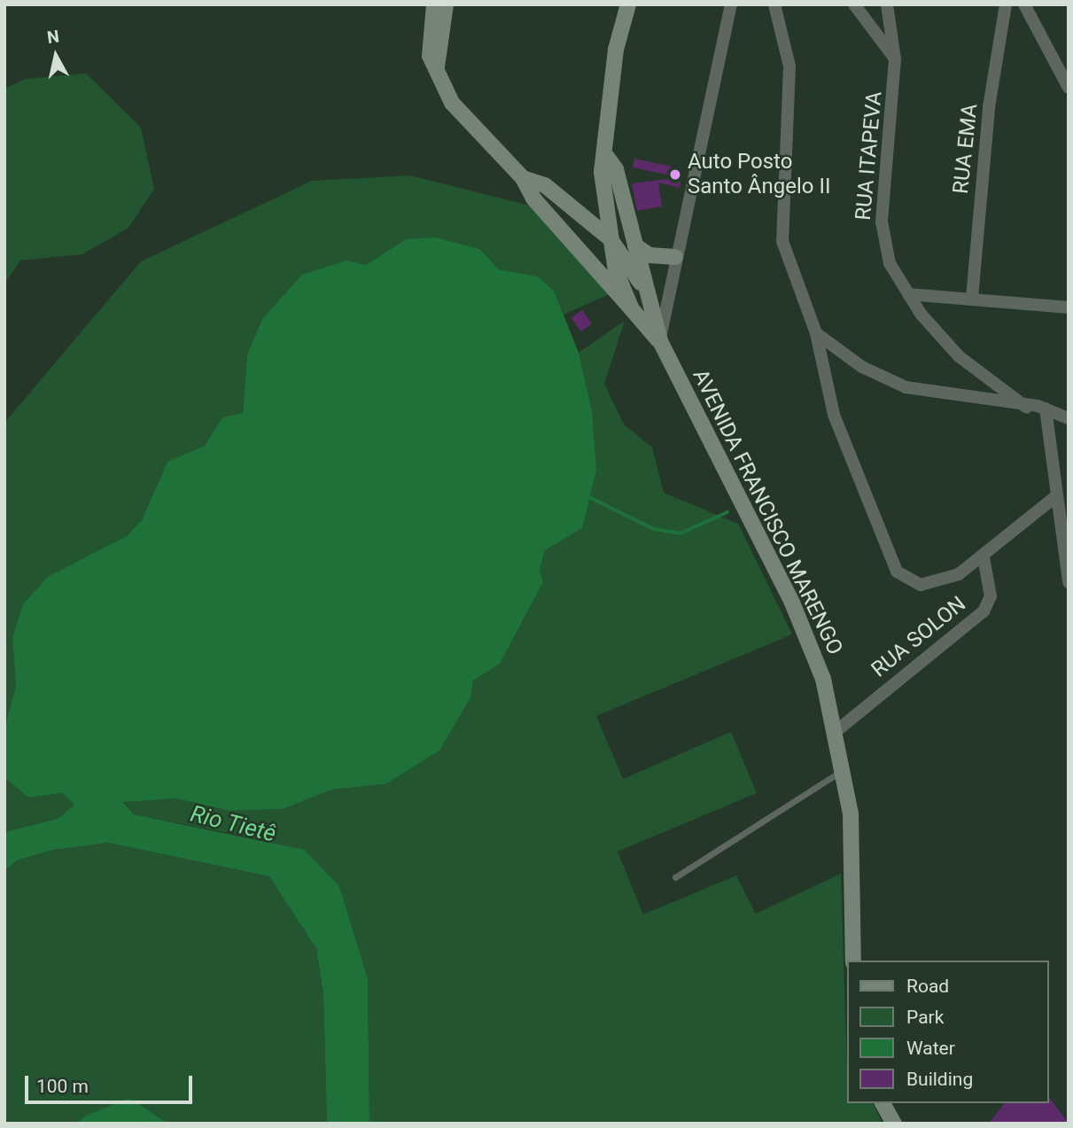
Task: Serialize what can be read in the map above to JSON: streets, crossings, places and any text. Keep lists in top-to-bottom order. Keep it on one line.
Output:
{"streets":{"main road":["AVENIDA FRANCISCO MARENGO"],"street":["RUA EMA","RUA ITAPEVA","RUA SOLON"]},"crossings":[["AVENIDA FRANCISCO MARENGO","RUA SOLON"]],"water":["Rio Tietê"],"places":["Auto Posto Santo Ângelo II"],"legend":["Road","Park","Water","Building"],"scale_bar":"100 m","north":"top"}
